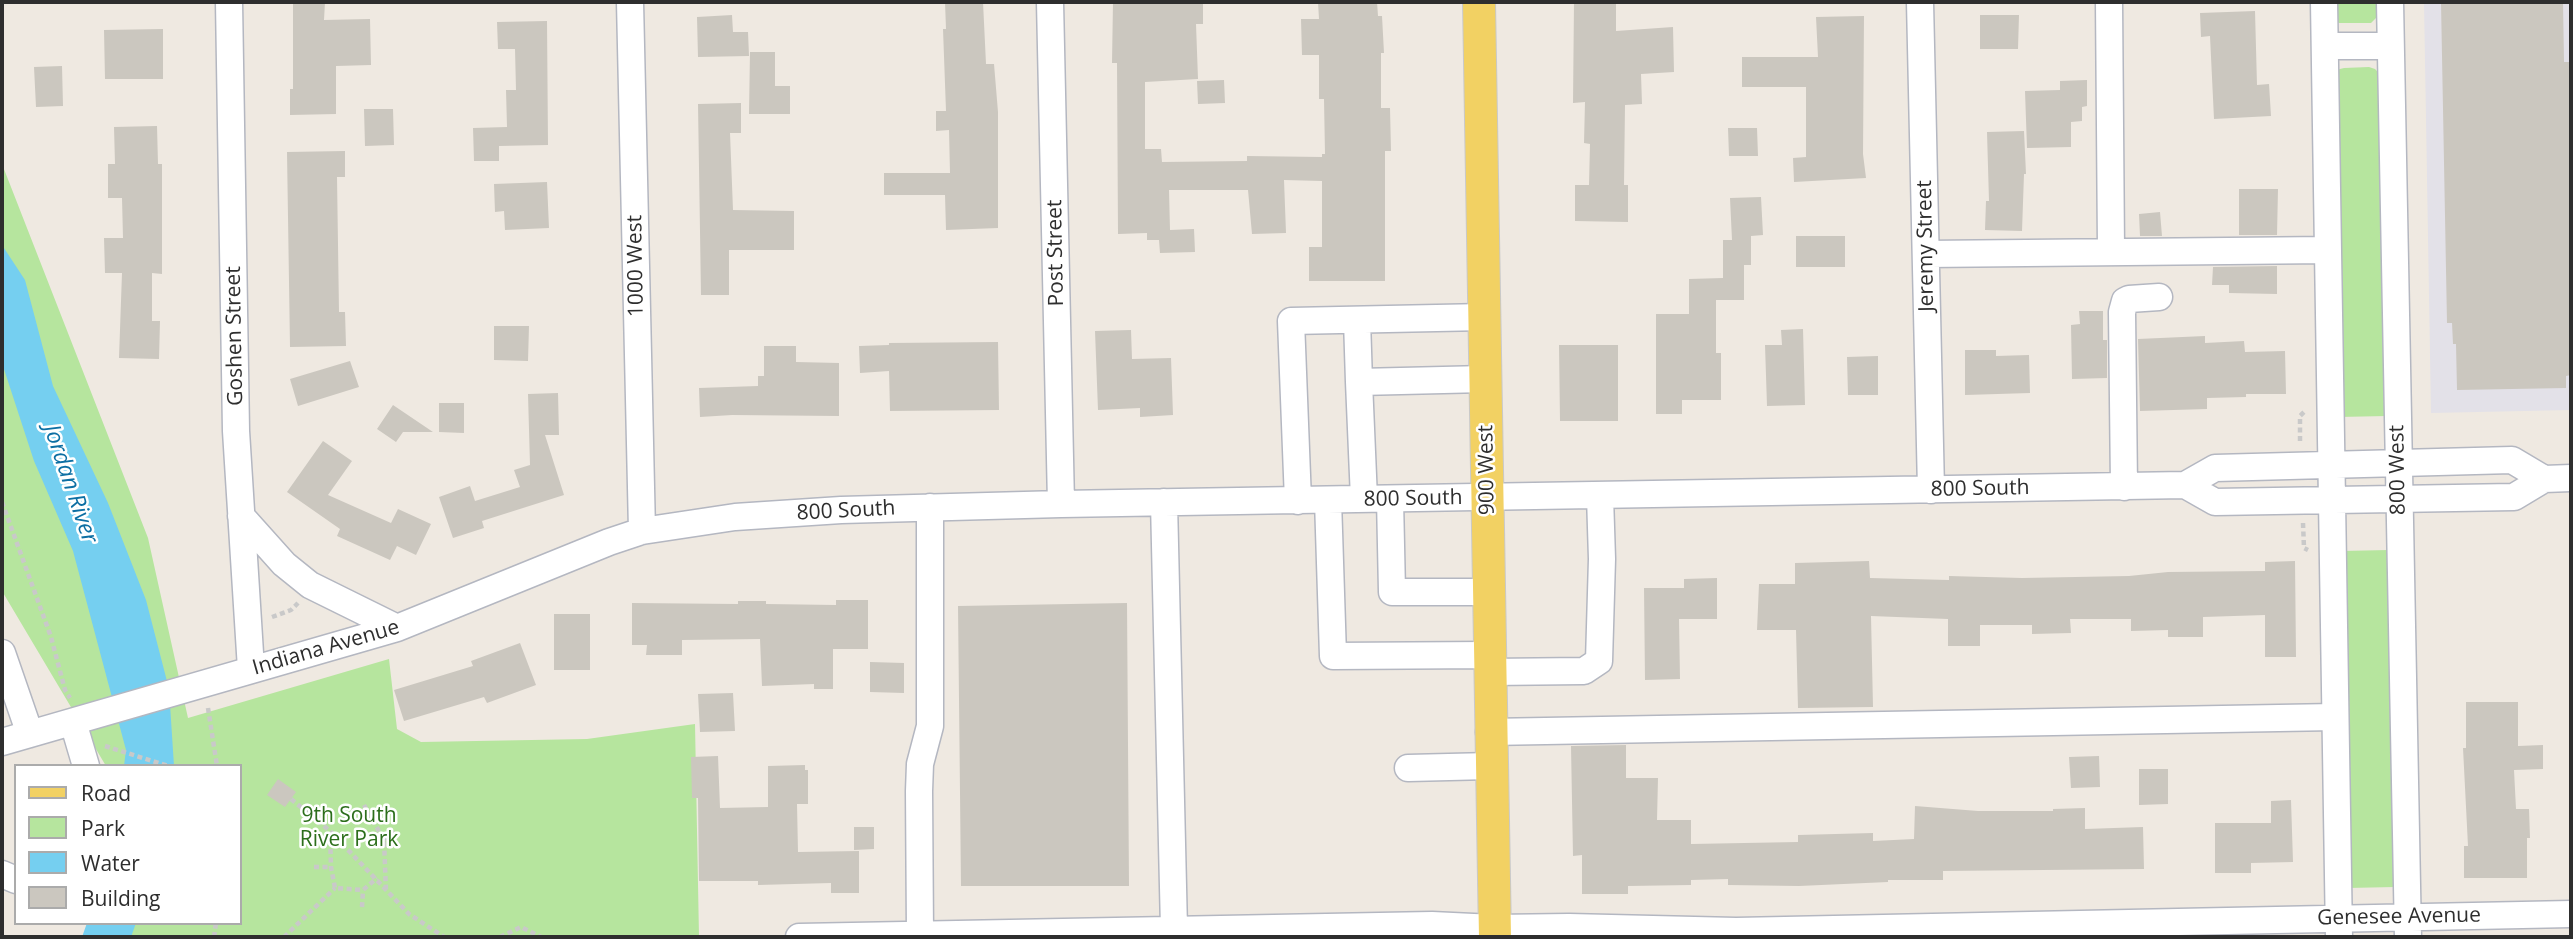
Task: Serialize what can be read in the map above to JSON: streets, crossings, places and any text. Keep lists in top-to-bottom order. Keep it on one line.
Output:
{"streets":{"main road":["900 West"],"street":["Jeremy Street","Post Street","1000 West","Goshen Street","800 West","800 South","Indiana Avenue","Genesee Avenue"]},"crossings":[["Jeremy Street","800 South"],["Post Street","800 South"],["1000 West","800 South"],["1000 West","Indiana Avenue"],["Goshen Street","Indiana Avenue"],["900 West","800 South"],["900 West","Genesee Avenue"],["800 West","800 South"],["800 West","Genesee Avenue"],["800 South","Indiana Avenue"]],"water":["Jordan River"],"parks":["9th South River Park"],"legend":["Road","Park","Water","Building"]}
